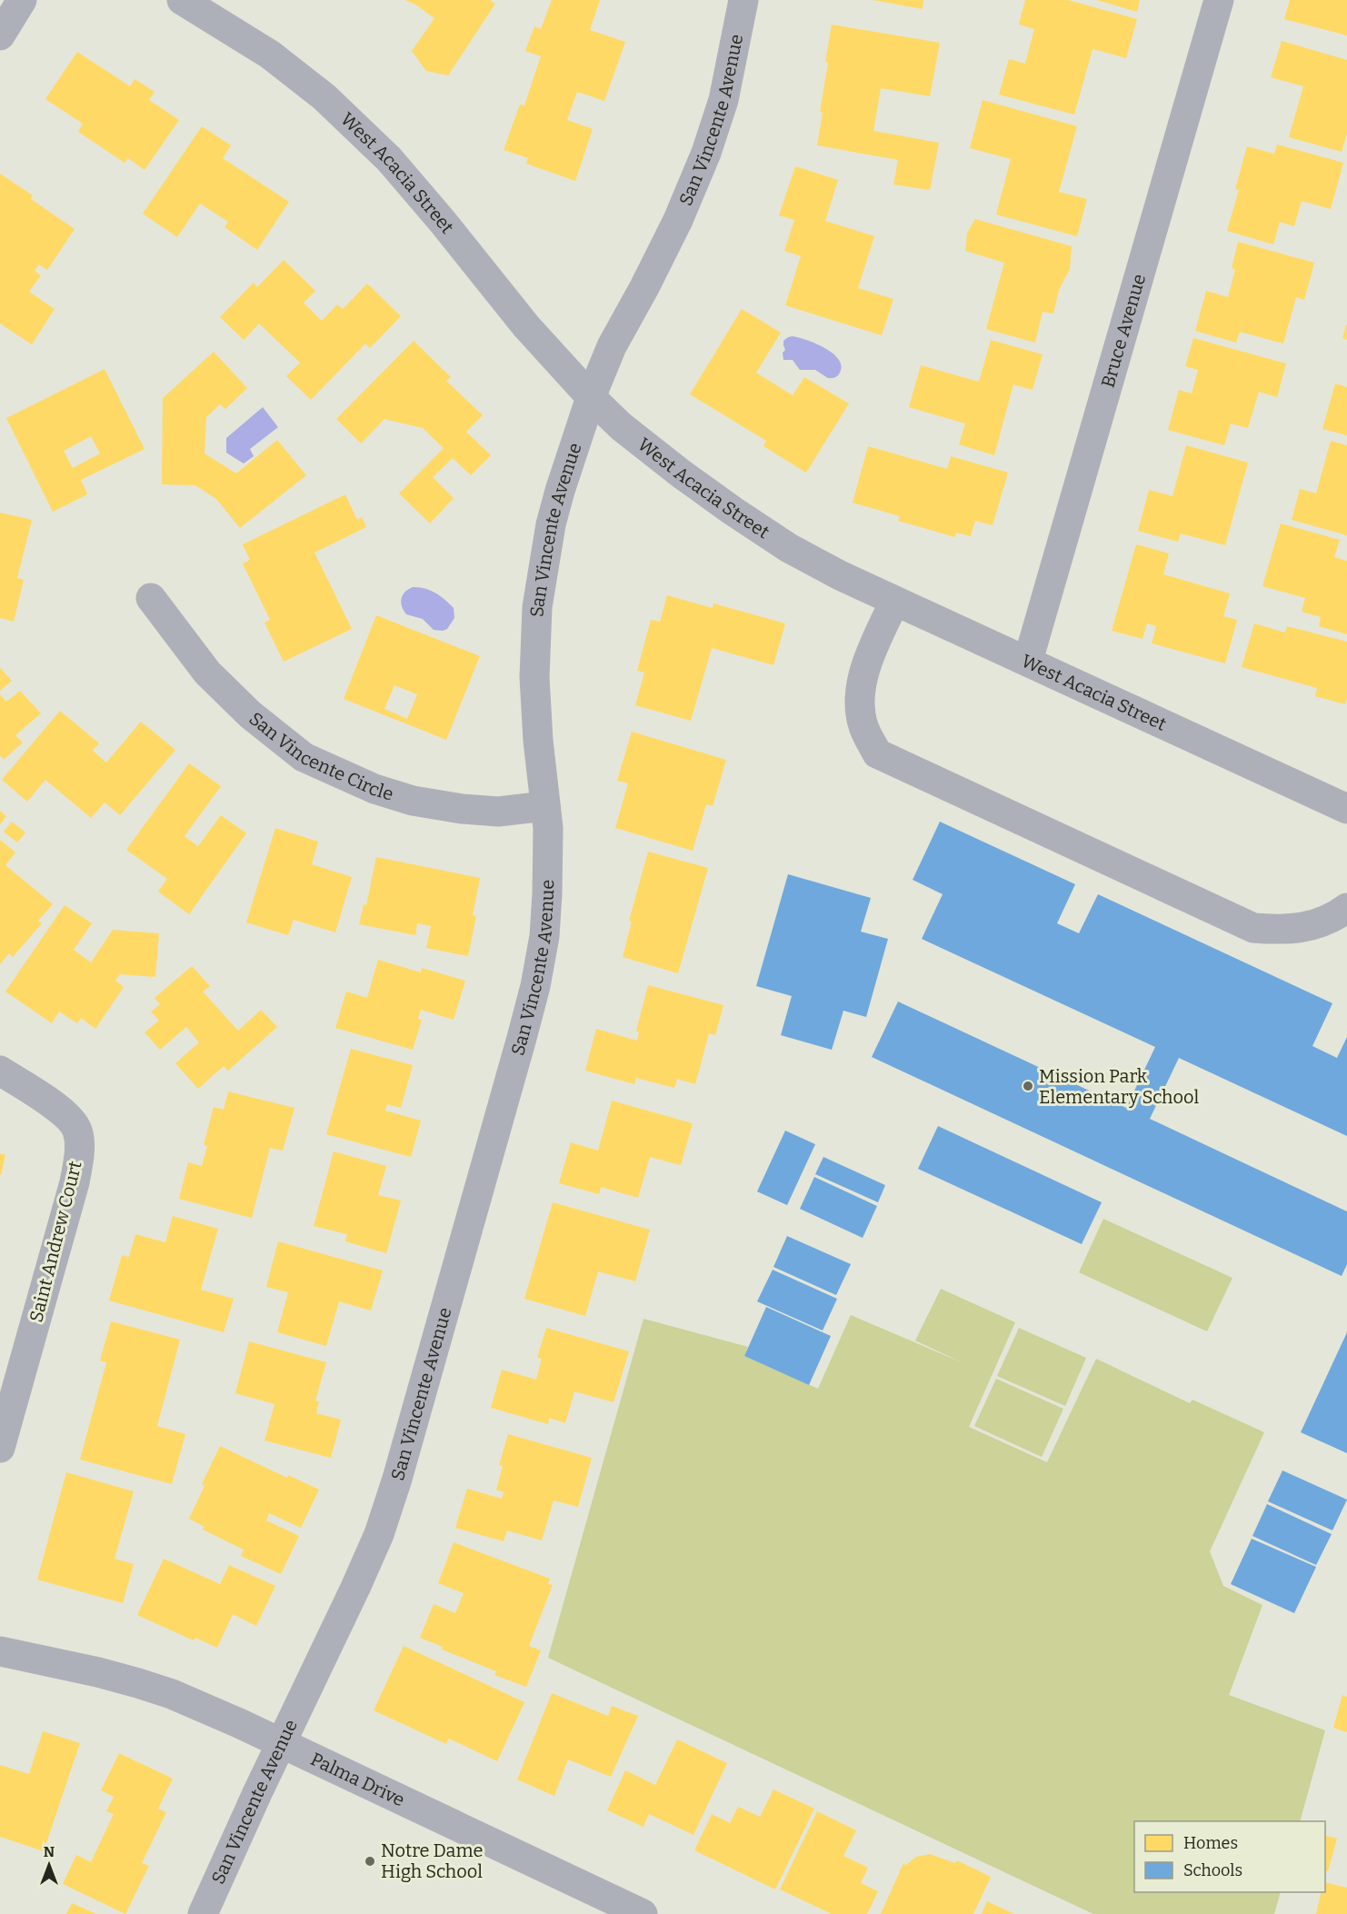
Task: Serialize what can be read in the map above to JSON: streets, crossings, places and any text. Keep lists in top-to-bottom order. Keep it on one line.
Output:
{"streets":{"street":["San Vincente Avenue","West Acacia Street","Bruce Avenue","San Vincente Circle","Saint Andrew Court","Palma Drive"]},"crossings":[["San Vincente Avenue","West Acacia Street"],["San Vincente Avenue","San Vincente Circle"],["San Vincente Avenue","Palma Drive"],["West Acacia Street","Bruce Avenue"]],"places":["Mission Park Elementary School","Notre Dame High School"],"legend":["Homes","Schools"],"north":"top"}
